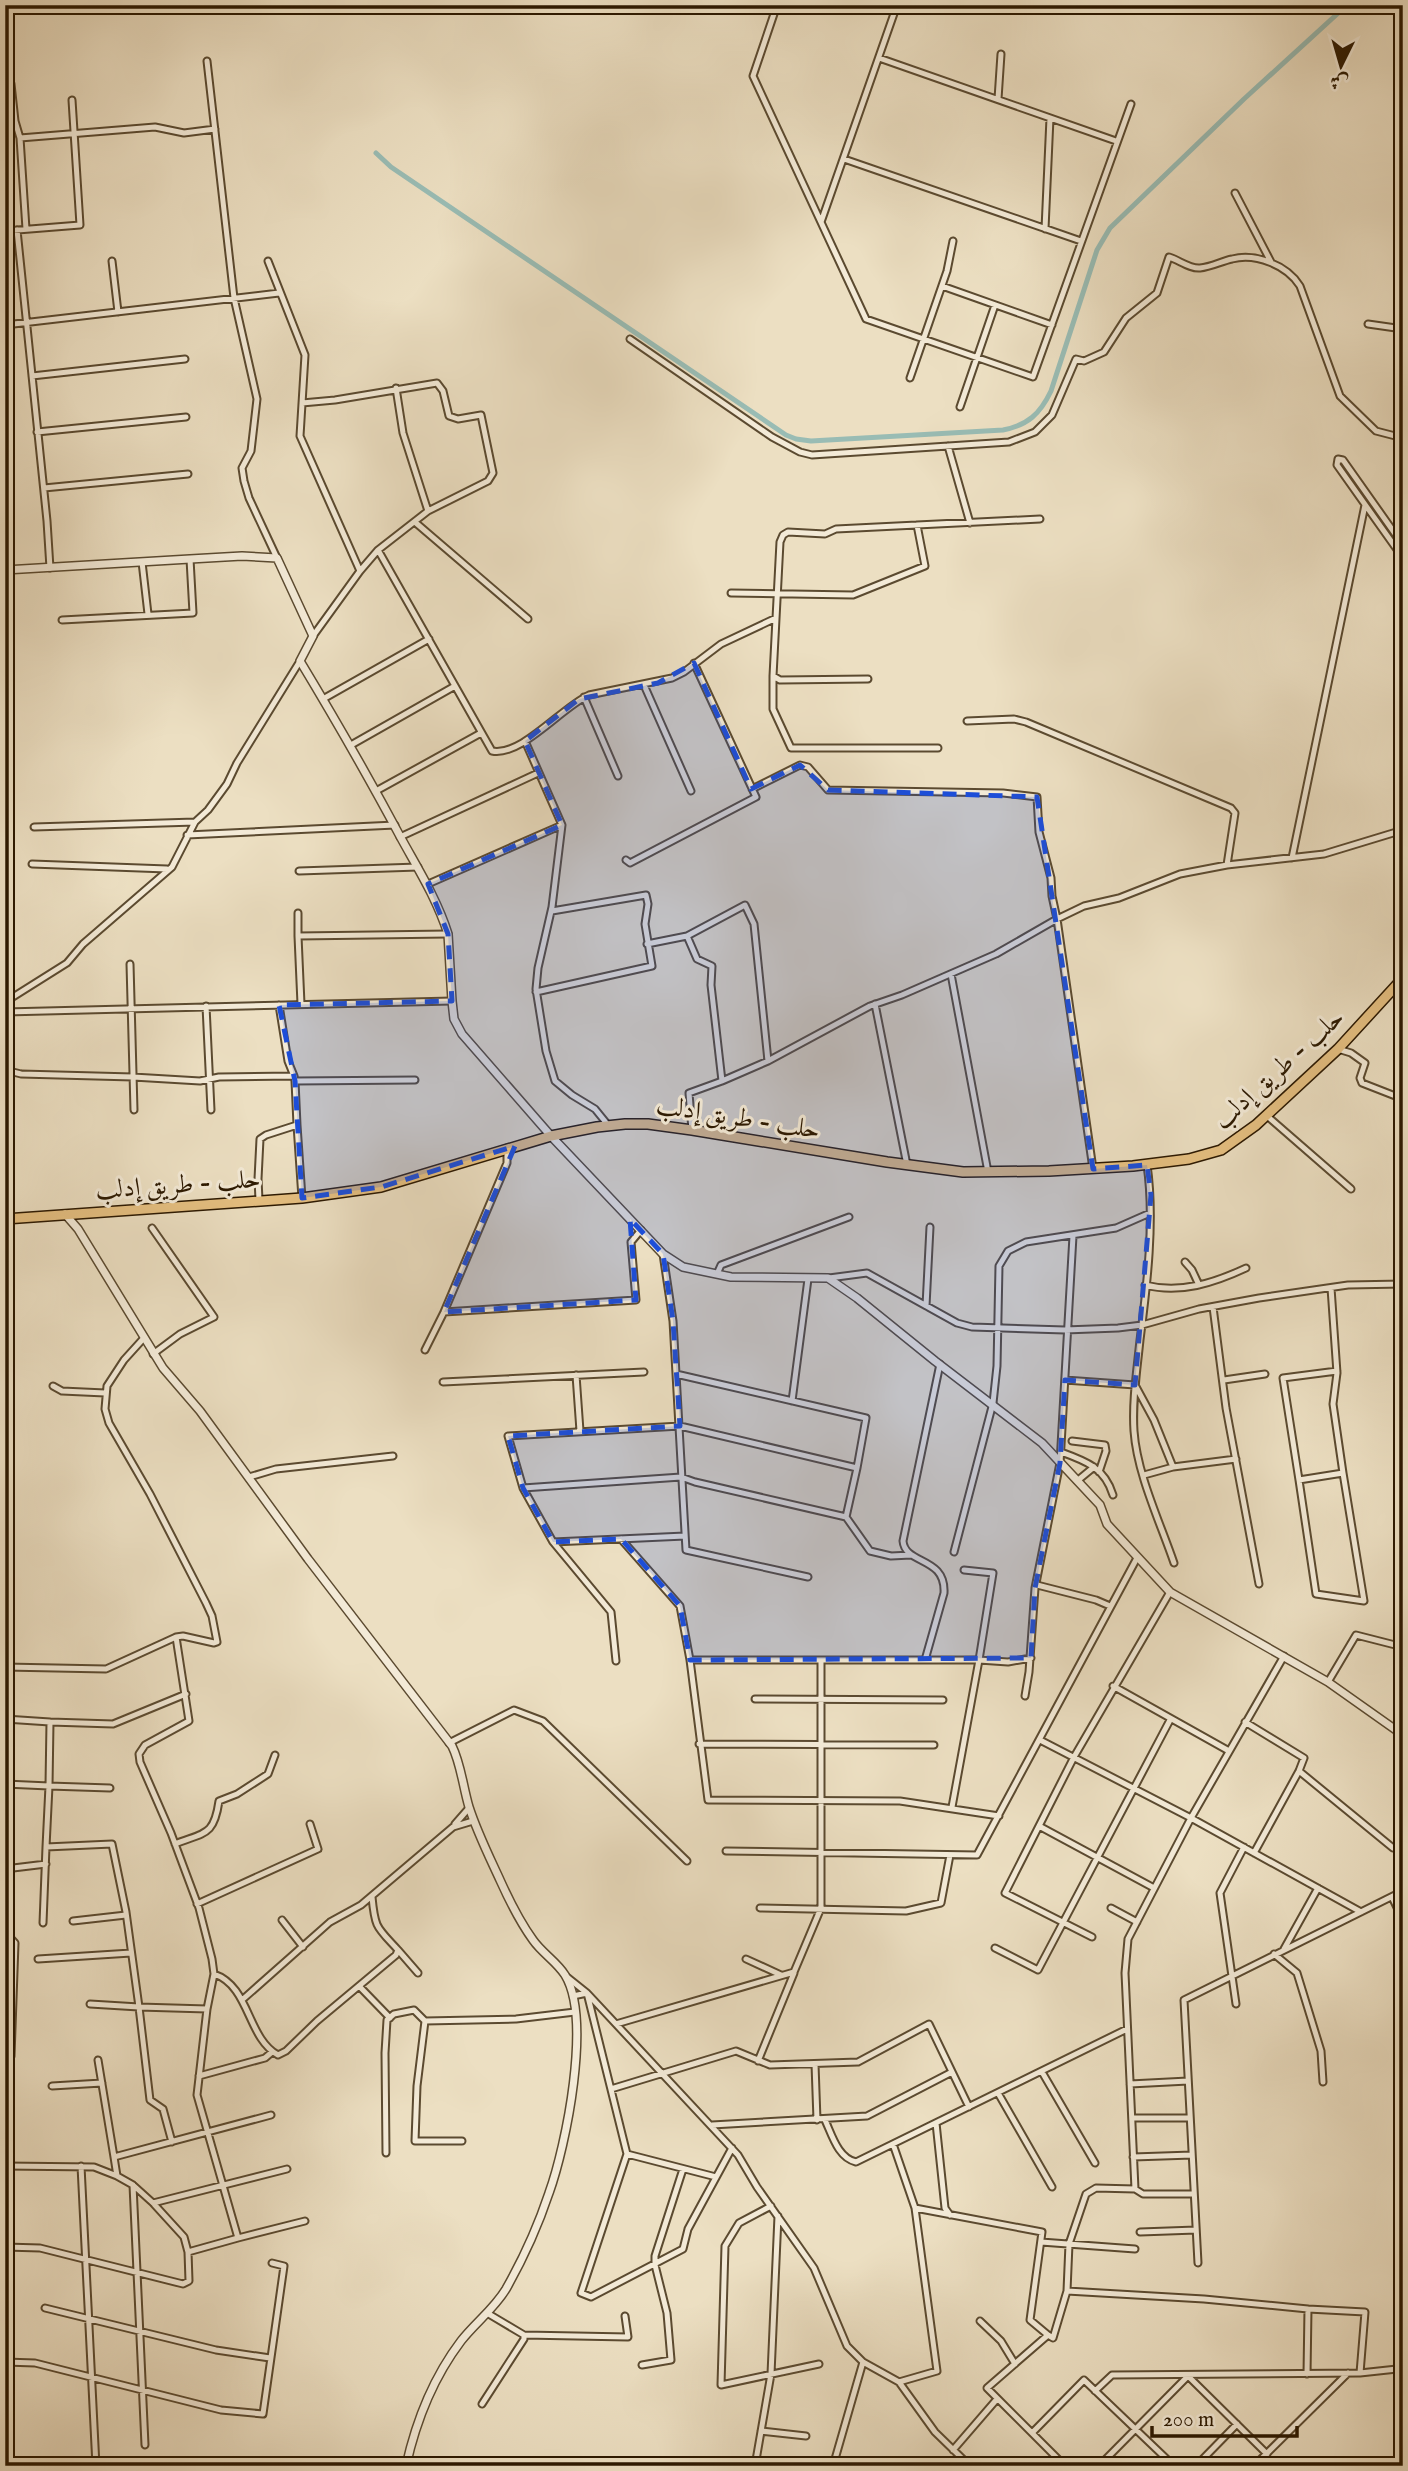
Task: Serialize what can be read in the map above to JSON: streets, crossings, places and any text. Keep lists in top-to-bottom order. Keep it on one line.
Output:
{"streets":{"highway":["حلب - طريق إدلب"]},"scale_bar":"200 m","north":"bottom"}
